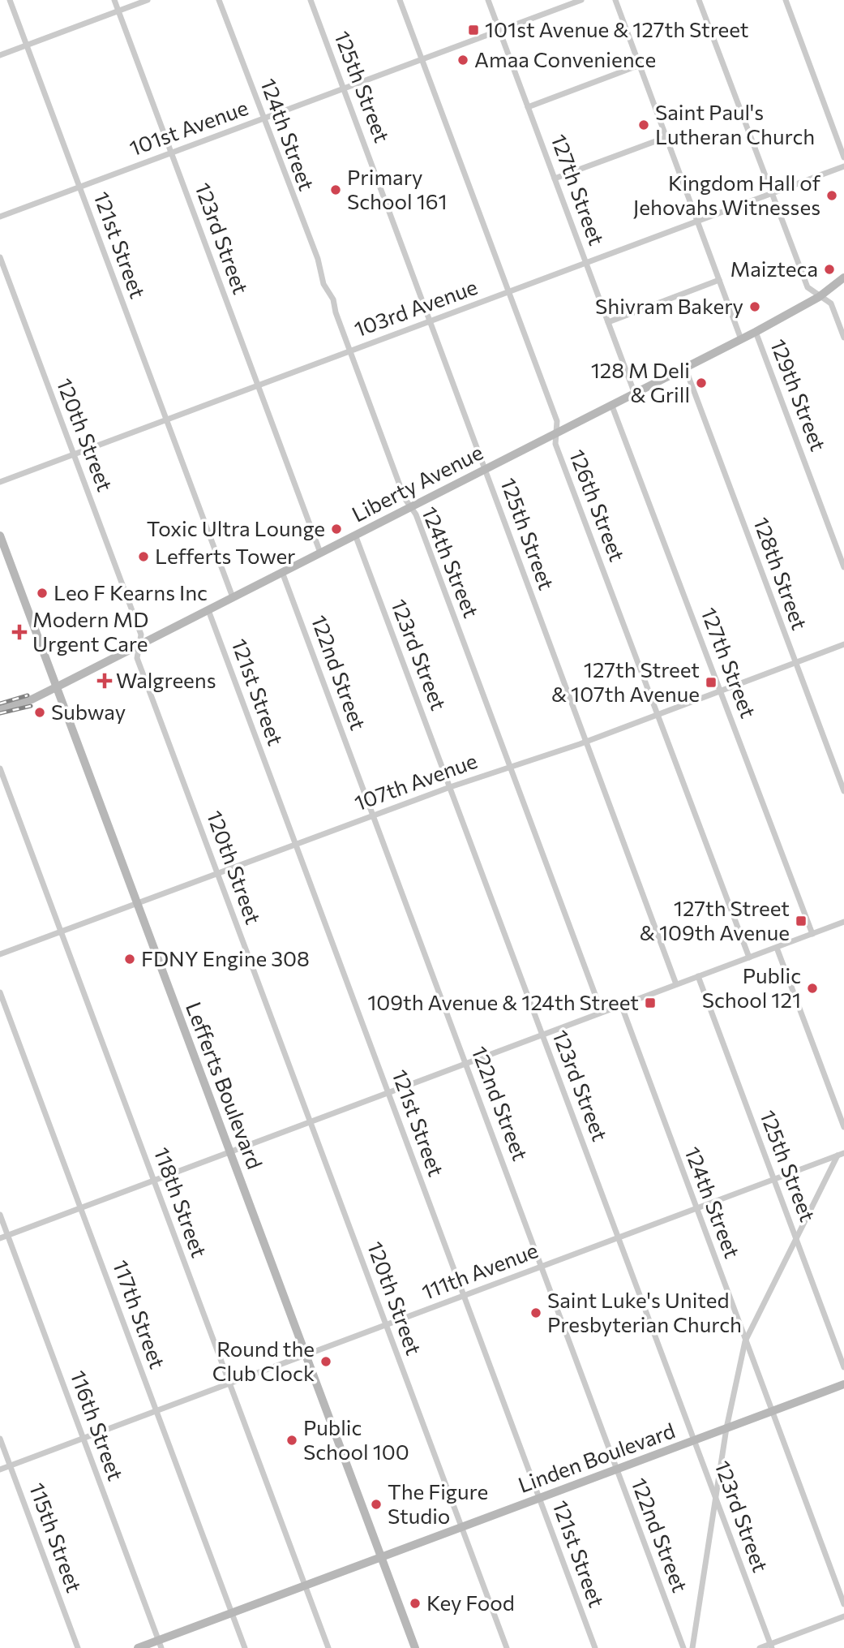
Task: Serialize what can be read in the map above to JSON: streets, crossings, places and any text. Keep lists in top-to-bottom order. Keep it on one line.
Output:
{"streets":{"street":["125th Street","101st Avenue","124th Street","127th Street","123rd Street","121st Street","103rd Avenue","129th Street","120th Street","Liberty Avenue","126th Street","128th Street","122nd Street","107th Avenue","Lefferts Boulevard","118th Street","111th Avenue","117th Street","116th Street","Linden Boulevard","115th Street"]},"crossings":[["125th Street","101st Avenue"],["125th Street","103rd Avenue"],["125th Street","Liberty Avenue"],["125th Street","107th Avenue"],["125th Street","111th Avenue"],["101st Avenue","124th Street"],["101st Avenue","127th Street"],["101st Avenue","123rd Street"],["101st Avenue","121st Street"],["101st Avenue","126th Street"],["124th Street","103rd Avenue"],["124th Street","Liberty Avenue"],["124th Street","107th Avenue"],["124th Street","111th Avenue"],["124th Street","Linden Boulevard"],["127th Street","103rd Avenue"],["127th Street","Liberty Avenue"],["127th Street","107th Avenue"],["123rd Street","103rd Avenue"],["123rd Street","Liberty Avenue"],["123rd Street","107th Avenue"],["123rd Street","111th Avenue"],["123rd Street","Linden Boulevard"],["121st Street","103rd Avenue"],["121st Street","Liberty Avenue"],["121st Street","107th Avenue"],["121st Street","111th Avenue"],["121st Street","Linden Boulevard"],["103rd Avenue","129th Street"],["103rd Avenue","120th Street"],["103rd Avenue","126th Street"],["129th Street","Liberty Avenue"],["120th Street","Liberty Avenue"],["120th Street","107th Avenue"],["120th Street","111th Avenue"],["120th Street","Linden Boulevard"],["Liberty Avenue","126th Street"],["Liberty Avenue","128th Street"],["Liberty Avenue","122nd Street"],["Liberty Avenue","Lefferts Boulevard"],["126th Street","107th Avenue"],["128th Street","107th Avenue"],["122nd Street","107th Avenue"],["122nd Street","111th Avenue"],["122nd Street","Linden Boulevard"],["107th Avenue","Lefferts Boulevard"],["107th Avenue","118th Street"],["Lefferts Boulevard","111th Avenue"],["Lefferts Boulevard","Linden Boulevard"],["118th Street","111th Avenue"],["118th Street","Linden Boulevard"],["111th Avenue","117th Street"],["111th Avenue","116th Street"],["111th Avenue","115th Street"],["117th Street","Linden Boulevard"],["116th Street","Linden Boulevard"]],"places":{"transit":["101st Avenue & 127th Street","127th Street & 107th Avenue","127th Street & 109th Avenue","109th Avenue & 124th Street"],"other":["Amaa Convenience","Saint Paul's Lutheran Church","Primary School 161","Kingdom Hall of Jehovahs Witnesses","Maizteca","Shivram Bakery","128 M Deli & Grill","Toxic Ultra Lounge","Lefferts Tower","Leo F Kearns Inc","Subway","FDNY Engine 308","Public School 121","Saint Luke's United Presbyterian Church","Round the Club Clock","Public School 100","The Figure Studio","Key Food"],"health":["Modern MD Urgent Care","Walgreens"]}}
